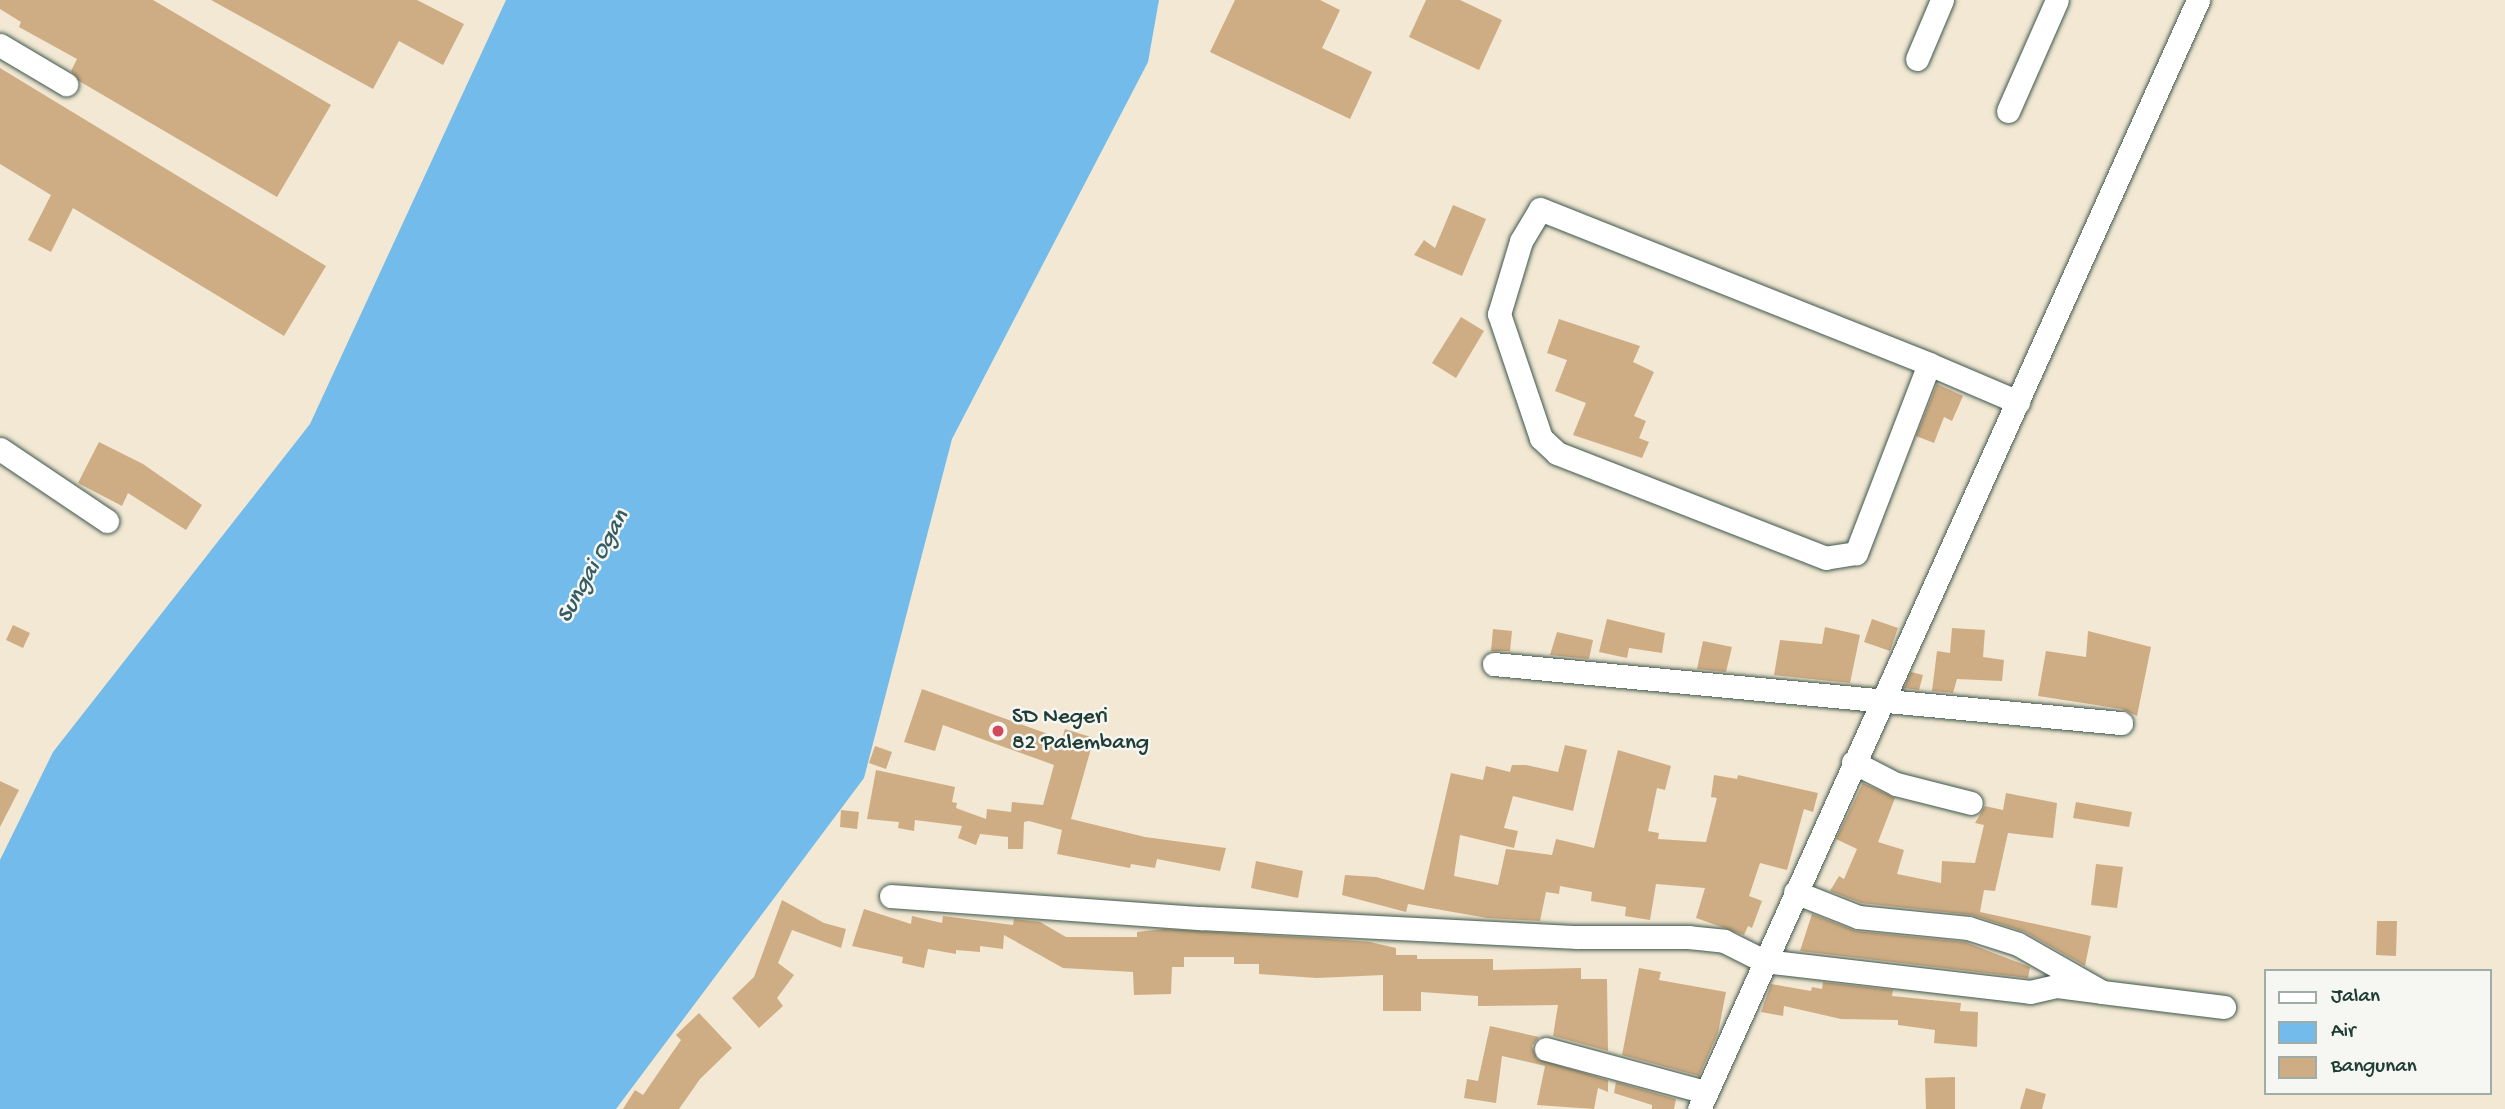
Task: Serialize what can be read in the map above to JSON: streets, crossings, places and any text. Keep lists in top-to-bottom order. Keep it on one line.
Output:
{"water":["Sungai Ogan"],"places":["SD Negeri 82 Palembang"],"legend":["Jalan","Air","Bangunan"]}
